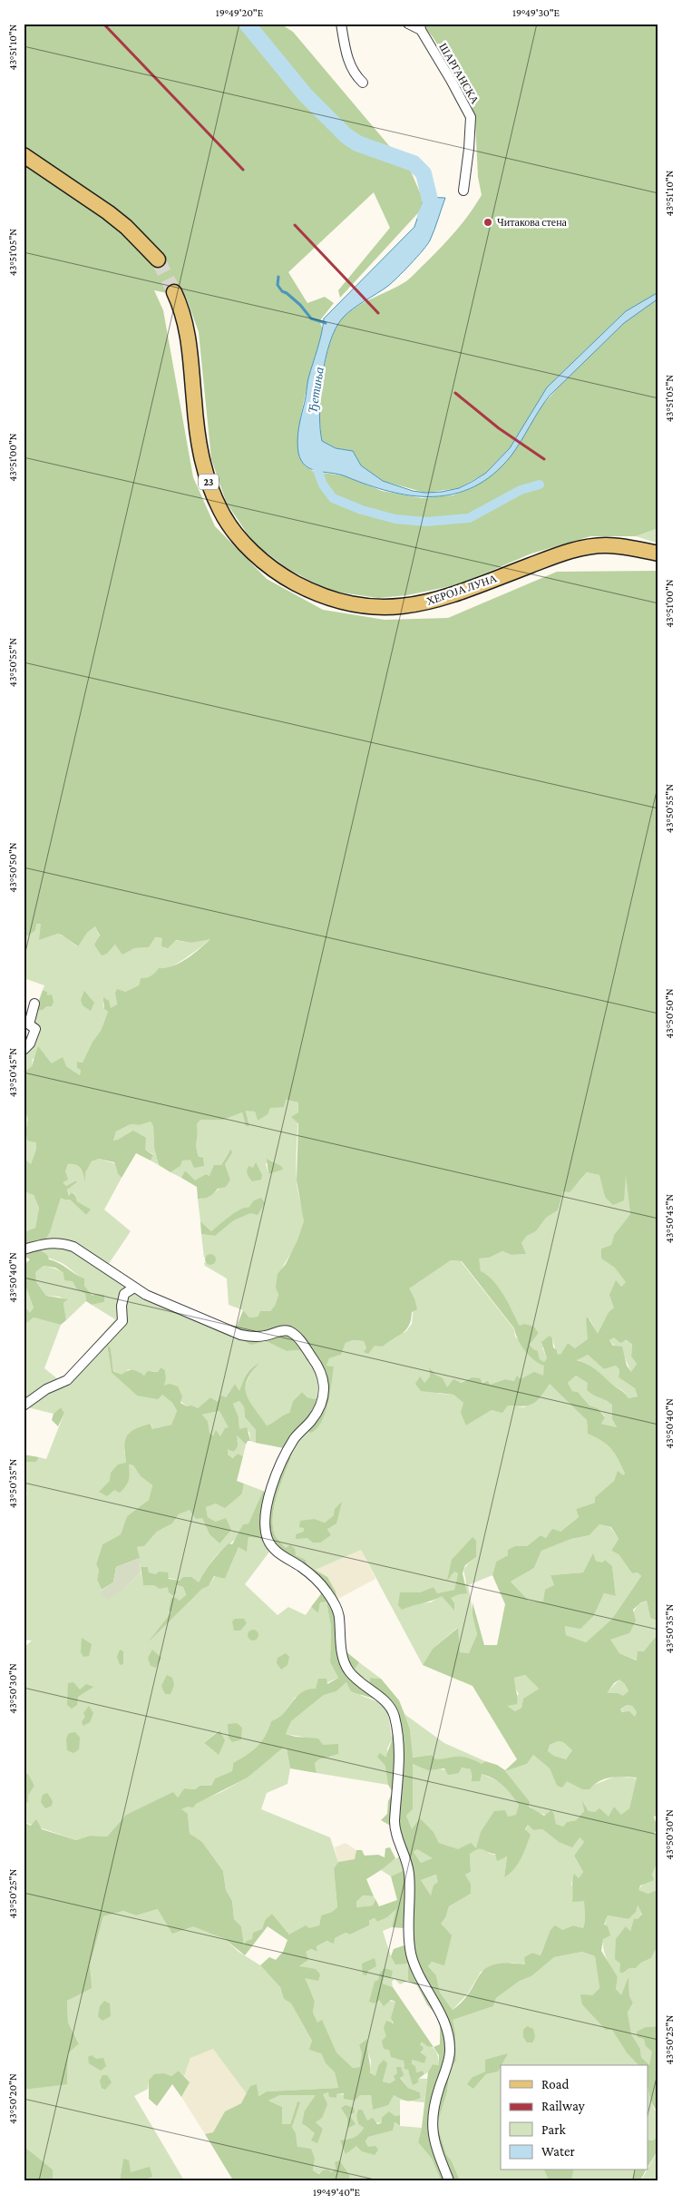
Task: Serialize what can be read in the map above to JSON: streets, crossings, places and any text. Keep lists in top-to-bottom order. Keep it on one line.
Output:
{"streets":{"main road":["23","ХЕРОЈА ЛУНА"],"street":["ШАРГАНСКА"]},"water":["Ђетиња"],"places":["Читакова стена"],"legend":["Road","Railway","Park","Water"],"coordinates":["19°49'20\"E","19°49'30\"E","43°51'10\"N","43°51'05\"N","43°51'00\"N","43°50'55\"N","43°50'50\"N","43°50'45\"N","43°50'40\"N","43°50'35\"N","43°50'30\"N","43°50'25\"N","43°50'20\"N","19°49'40\"E"]}
